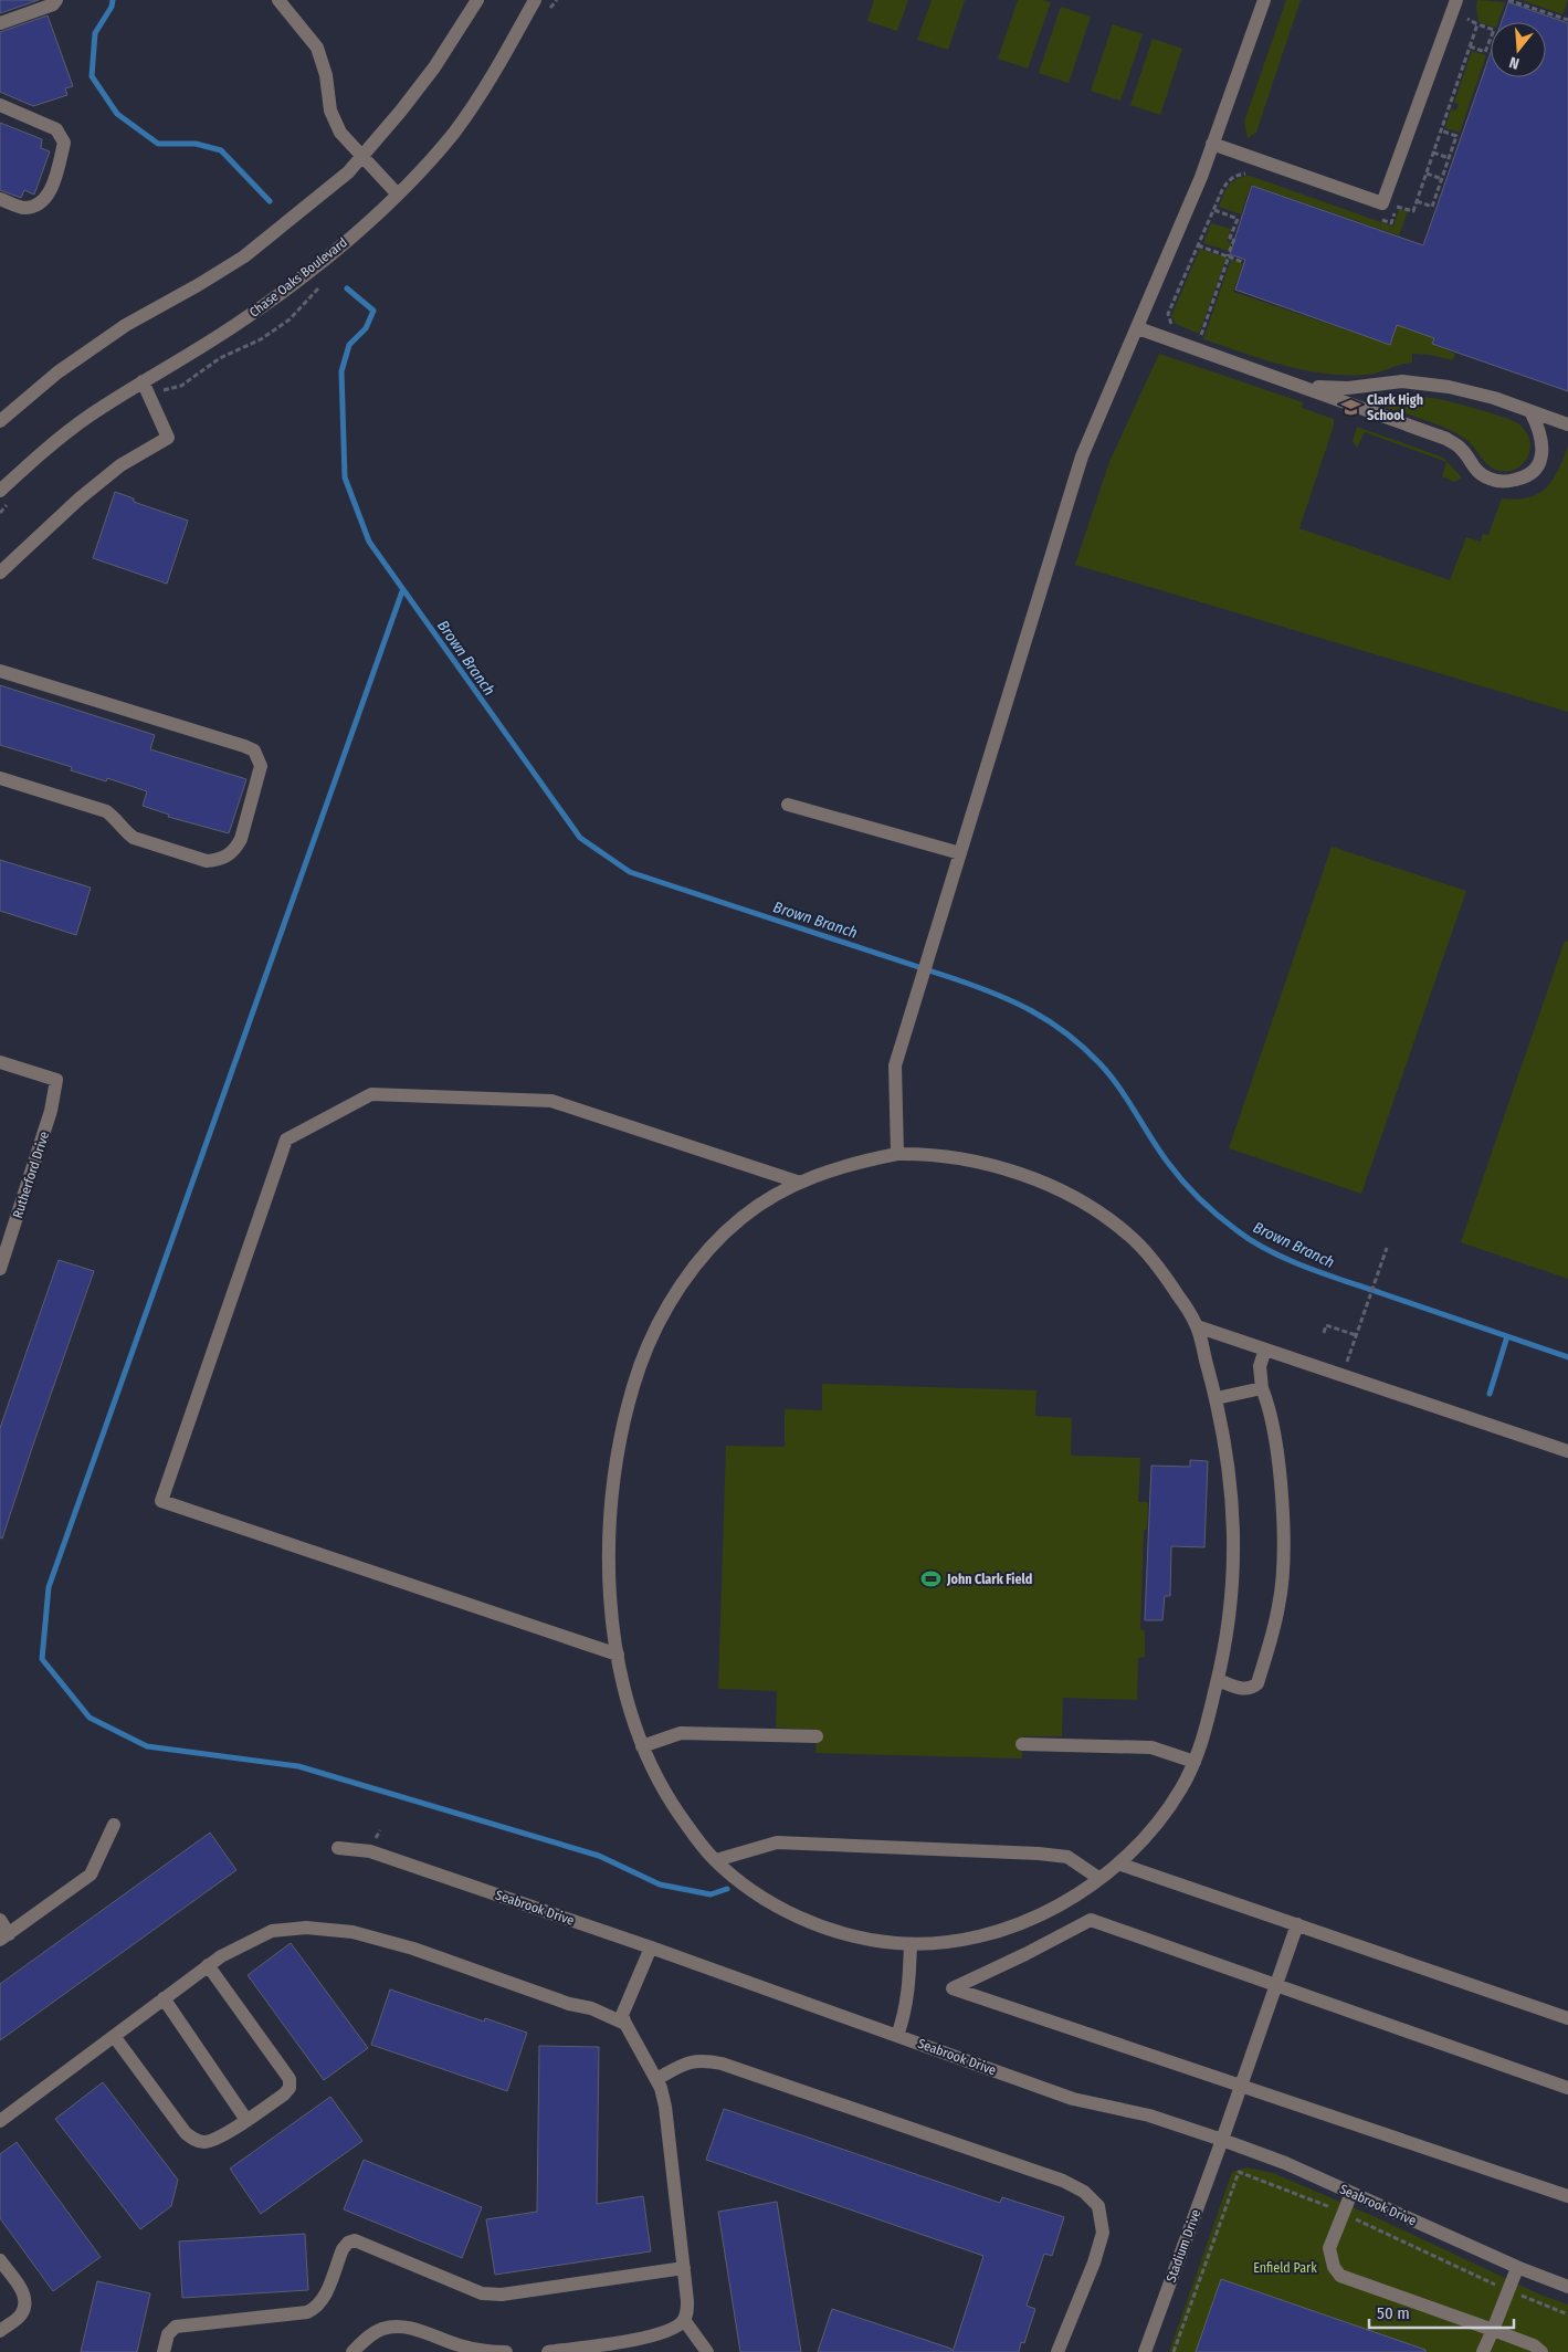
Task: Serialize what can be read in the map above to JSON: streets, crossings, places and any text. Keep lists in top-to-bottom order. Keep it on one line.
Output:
{"streets":{"street":["Chase Oaks Boulevard","Rutherford Drive","Seabrook Drive","Stadium Drive"]},"crossings":[["Seabrook Drive","Stadium Drive"]],"water":["Brown Branch"],"parks":["Enfield Park"],"places":{"school or university":["Clark High School"],"sports":["John Clark Field"]},"scale_bar":"50 m","north":"bottom"}
